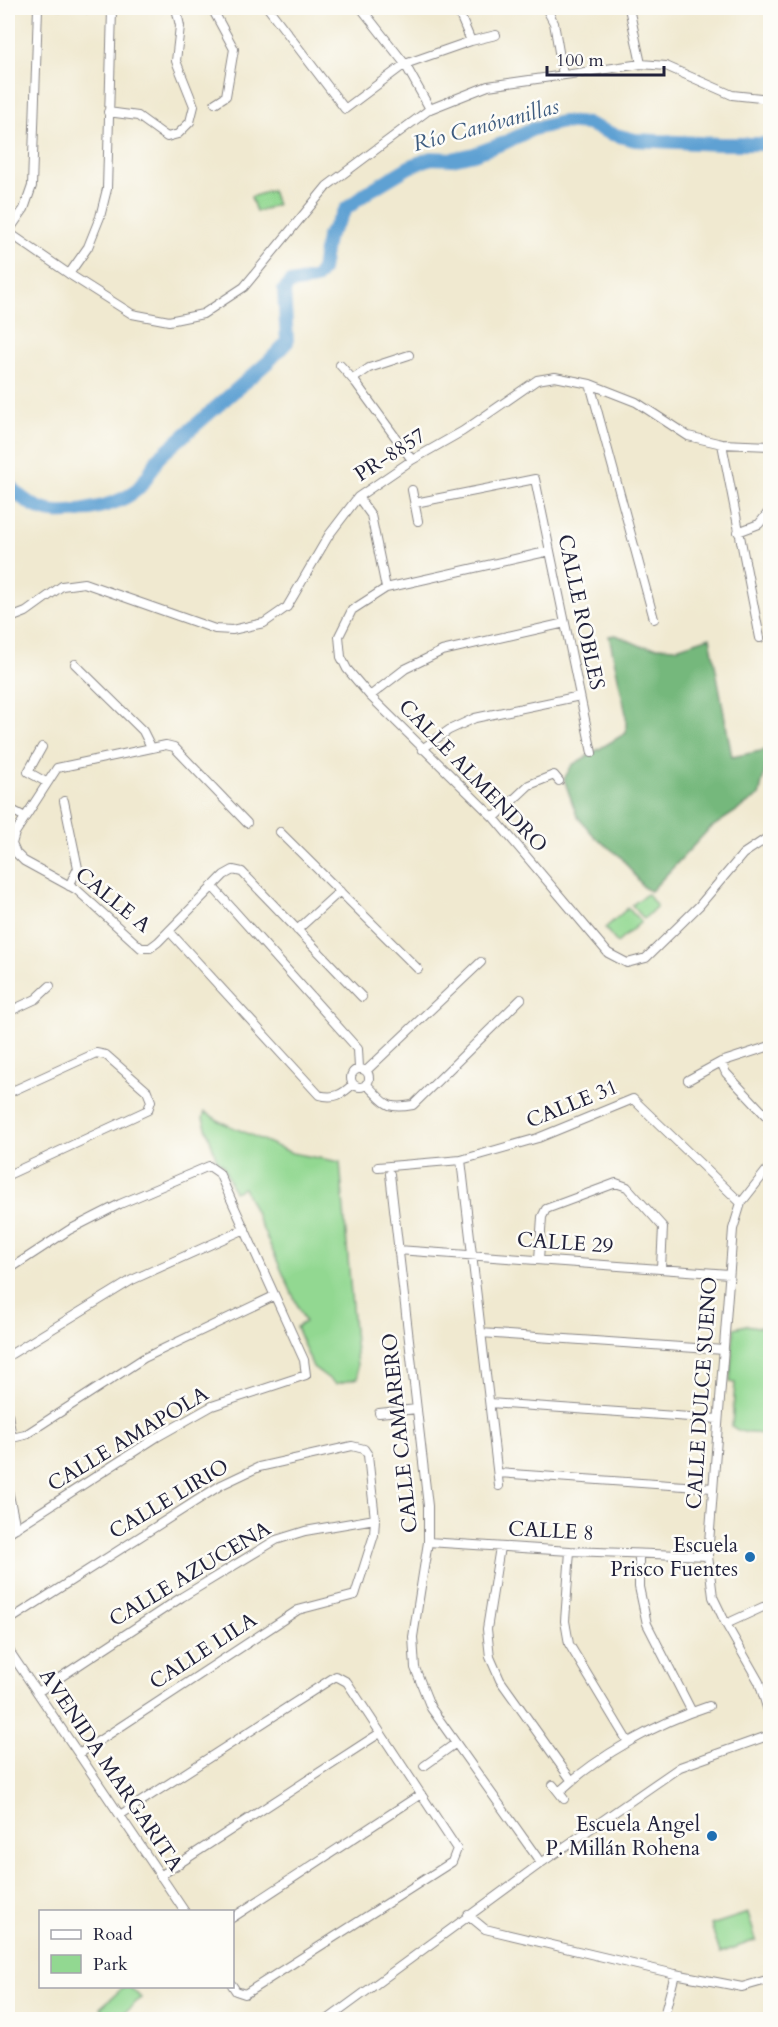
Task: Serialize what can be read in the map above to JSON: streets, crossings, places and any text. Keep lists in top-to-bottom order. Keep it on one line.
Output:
{"streets":{"street":["PR-8857","CALLE ROBLES","CALLE ALMENDRO","CALLE A","CALLE 31","CALLE 29","CALLE DULCE SUENO","CALLE CAMARERO","CALLE AMAPOLA","CALLE LIRIO","CALLE 8","CALLE AZUCENA","CALLE LILA","AVENIDA MARGARITA"]},"crossings":[["CALLE ROBLES","CALLE ALMENDRO"],["CALLE 31","CALLE DULCE SUENO"],["CALLE 29","CALLE DULCE SUENO"],["CALLE 29","CALLE CAMARERO"],["CALLE DULCE SUENO","CALLE 8"],["CALLE CAMARERO","CALLE 8"],["CALLE LIRIO","CALLE AZUCENA"],["CALLE LIRIO","CALLE LILA"],["CALLE AZUCENA","CALLE LILA"],["CALLE AZUCENA","AVENIDA MARGARITA"],["CALLE LILA","AVENIDA MARGARITA"]],"water":["Río Canóvanillas"],"places":["Escuela Prisco Fuentes","Escuela Angel P. Millán Rohena"],"legend":["Road","Park"],"scale_bar":"100 m"}
